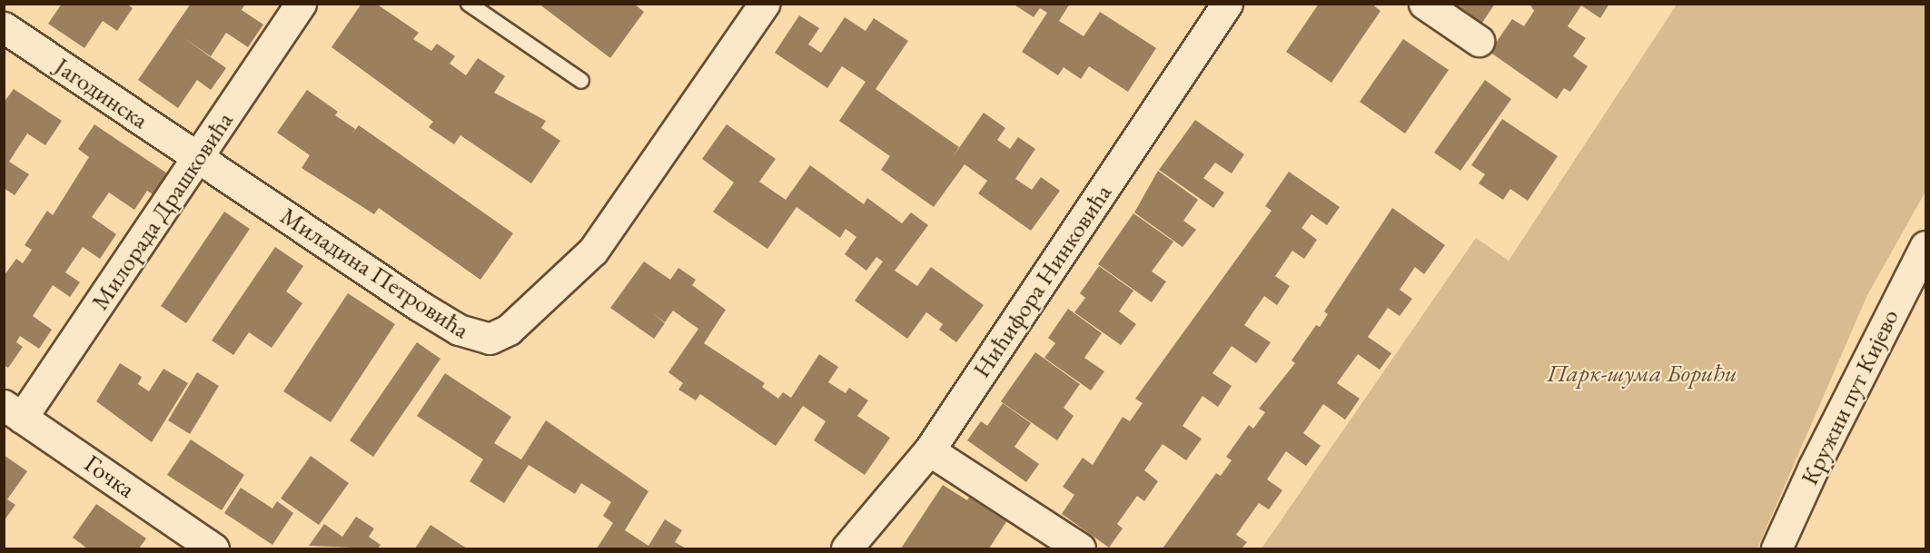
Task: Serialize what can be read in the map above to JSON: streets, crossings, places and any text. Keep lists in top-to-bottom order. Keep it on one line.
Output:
{"streets":{"street":["Јагодинска","Милорада Драшковића","Миладина Петровића","Нићифора Нинковића","Кружни пут Кијево","Гочка"]},"crossings":[["Јагодинска","Милорада Драшковића"],["Јагодинска","Миладина Петровића"],["Милорада Драшковића","Миладина Петровића"],["Милорада Драшковића","Гочка"]],"parks":["Парк-шума Борићи"]}
